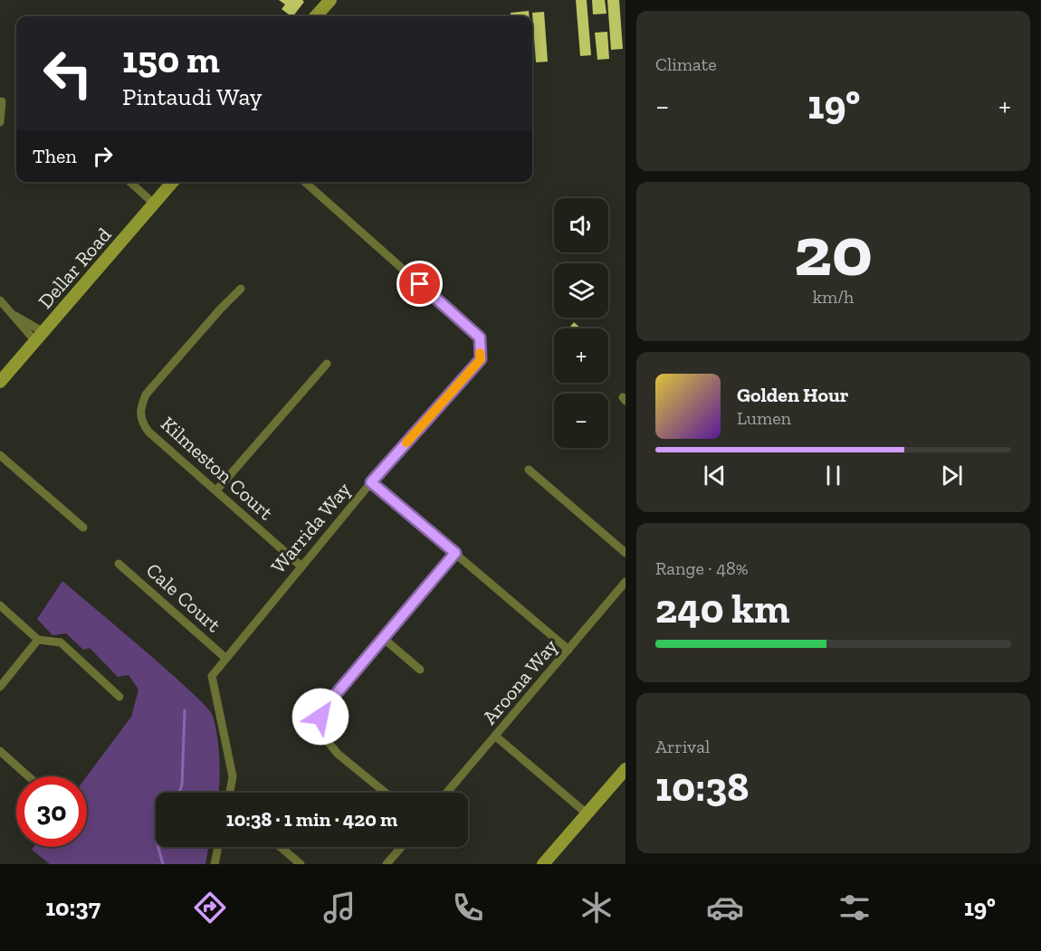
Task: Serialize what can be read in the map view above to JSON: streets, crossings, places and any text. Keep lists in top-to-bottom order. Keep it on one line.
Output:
{"streets":{"main road":["Dellar Road"],"street":["Kilmeston Court","Warrida Way","Cale Court","Aroona Way"]},"crossings":[["Kilmeston Court","Warrida Way"],["Warrida Way","Cale Court"]],"page":{"tile":["Climate",["20","km/h"],["Range · 48%","240 km"],["Arrival","10:38"]],"turn":["150 m","Pintaudi Way"],"heat":["−","19°","+"],"then":"Then","map_buttons":["+","−"],"song":["Golden Hour","Lumen"],"limit":"30","trip":"10:38 · 1 min · 420 m","tabs":["10:37","19°"]}}
